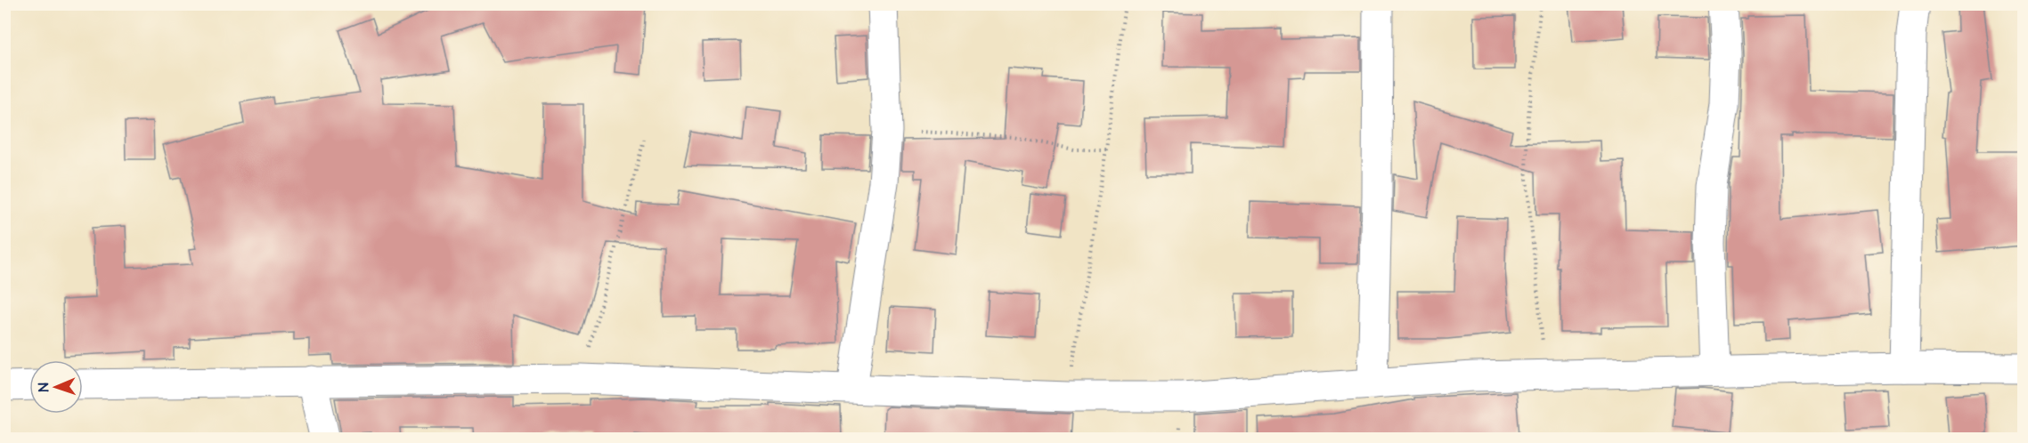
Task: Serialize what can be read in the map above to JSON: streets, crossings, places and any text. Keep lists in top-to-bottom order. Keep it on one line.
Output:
{"north":"left"}
